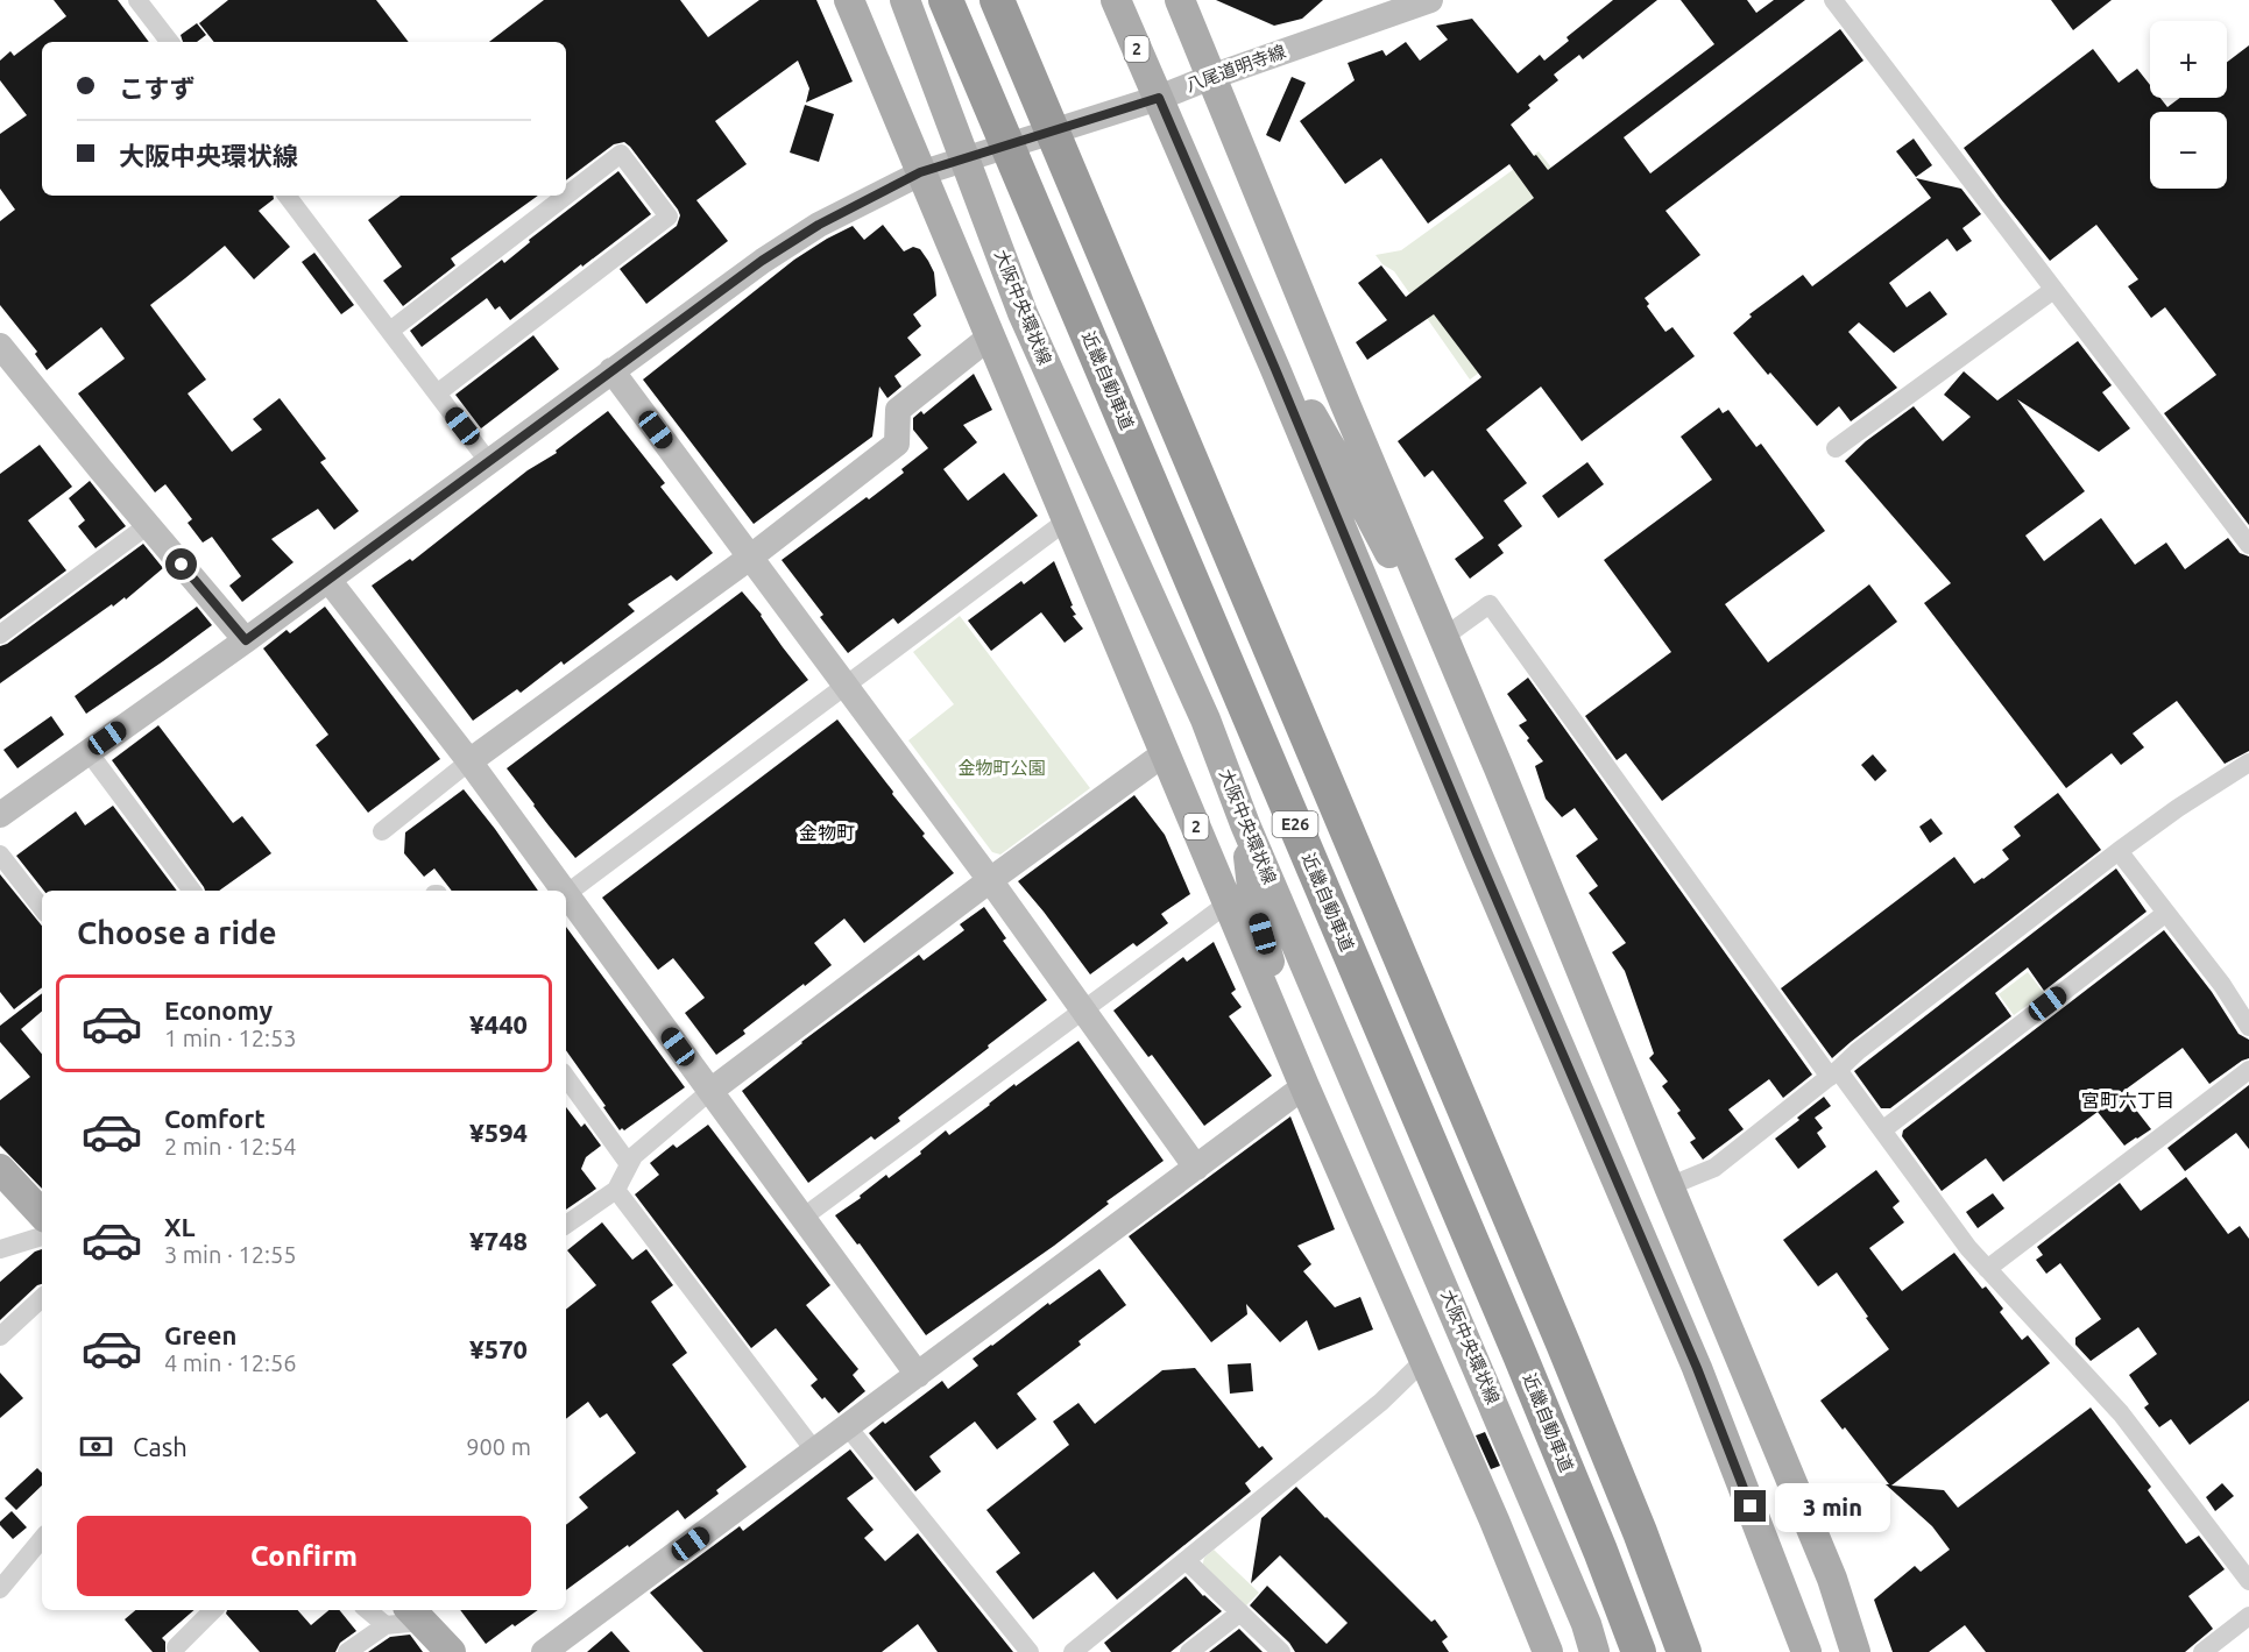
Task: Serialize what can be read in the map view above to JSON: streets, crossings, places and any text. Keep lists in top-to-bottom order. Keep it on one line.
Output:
{"streets":{"highway":["近畿自動車道","E26"],"main road":["2","大阪中央環状線"],"street":["八尾道明寺線"]},"crossings":[["2","八尾道明寺線"],["八尾道明寺線","大阪中央環状線"]],"districts":["金物町","宮町六丁目"],"parks":["金物町公園"],"page":{"map_buttons":["+","−"],"banner":["こすず","大阪中央環状線"],"heading":"Choose a ride","list":[{"name":"Economy","note":"1 min · 12:53","value":"¥440"},{"name":"Comfort","note":"2 min · 12:54","value":"¥594"},{"name":"XL","note":"3 min · 12:55","value":"¥748"},{"name":"Green","note":"4 min · 12:56","value":"¥570"}],"pay":["Cash","900 m"],"bubble":"3 min","buttons":"Confirm"}}
